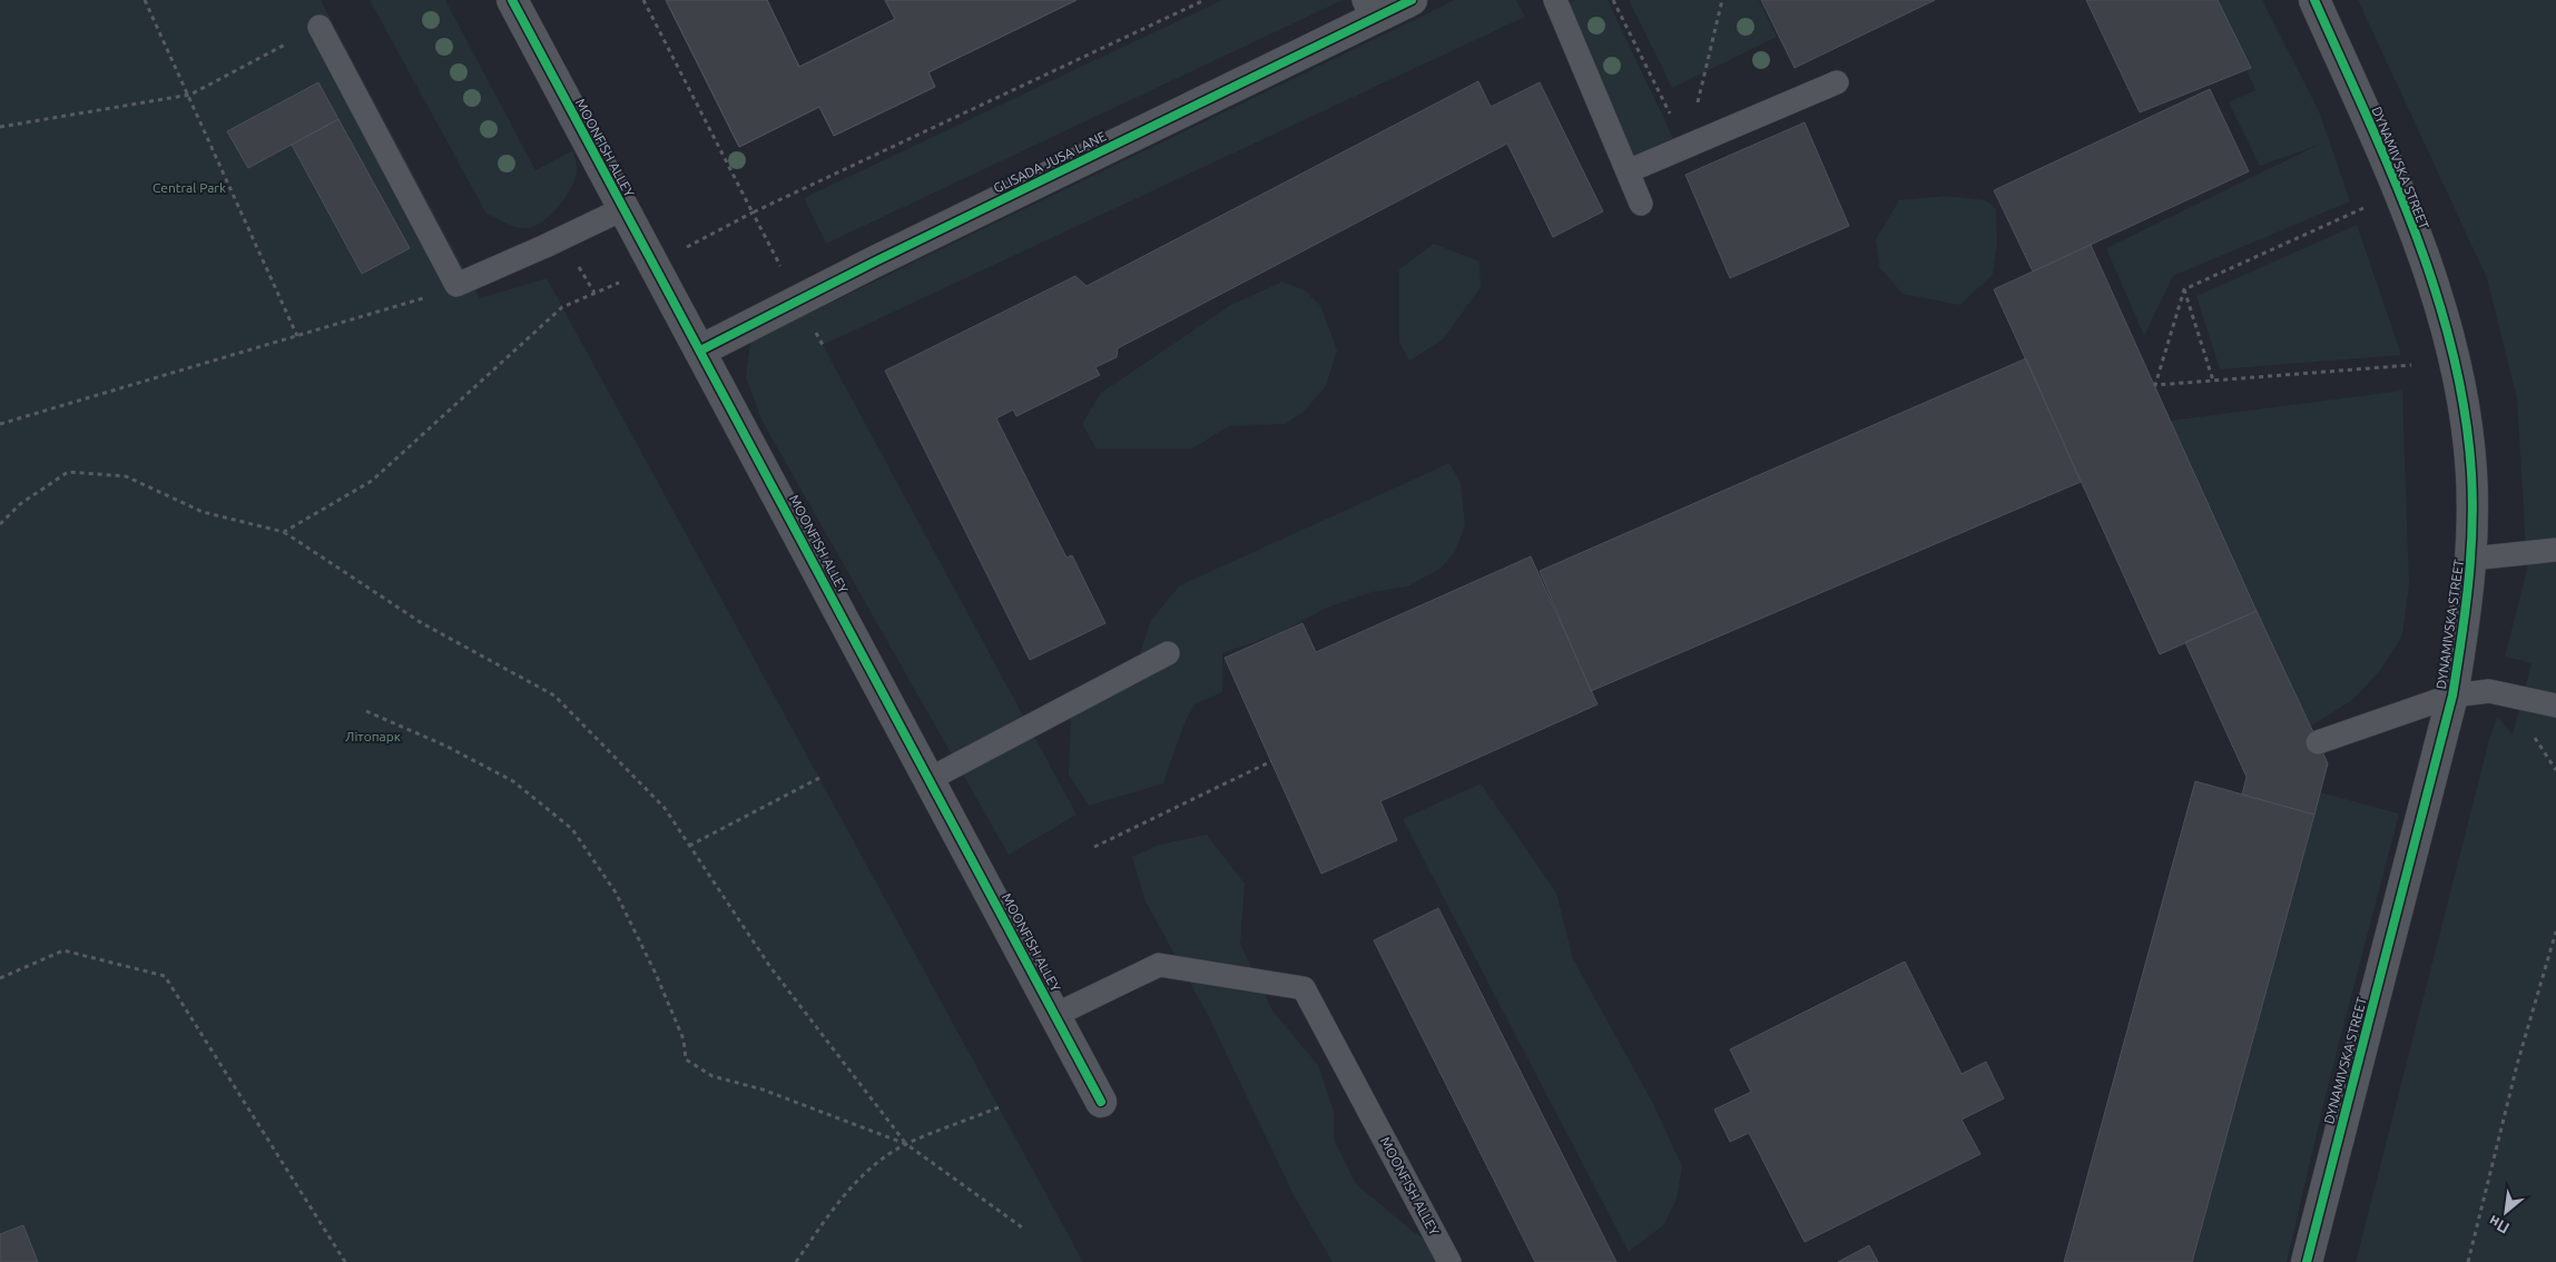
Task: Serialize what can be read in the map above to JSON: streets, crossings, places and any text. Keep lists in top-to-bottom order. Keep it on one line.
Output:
{"streets":{"street":["MOONFISH ALLEY","GLISADA JUSA LANE","DYNAMIVSKA STREET"]},"crossings":[["MOONFISH ALLEY","GLISADA JUSA LANE"]],"parks":["Central Park","Літопарк"],"north":"bottom left"}
